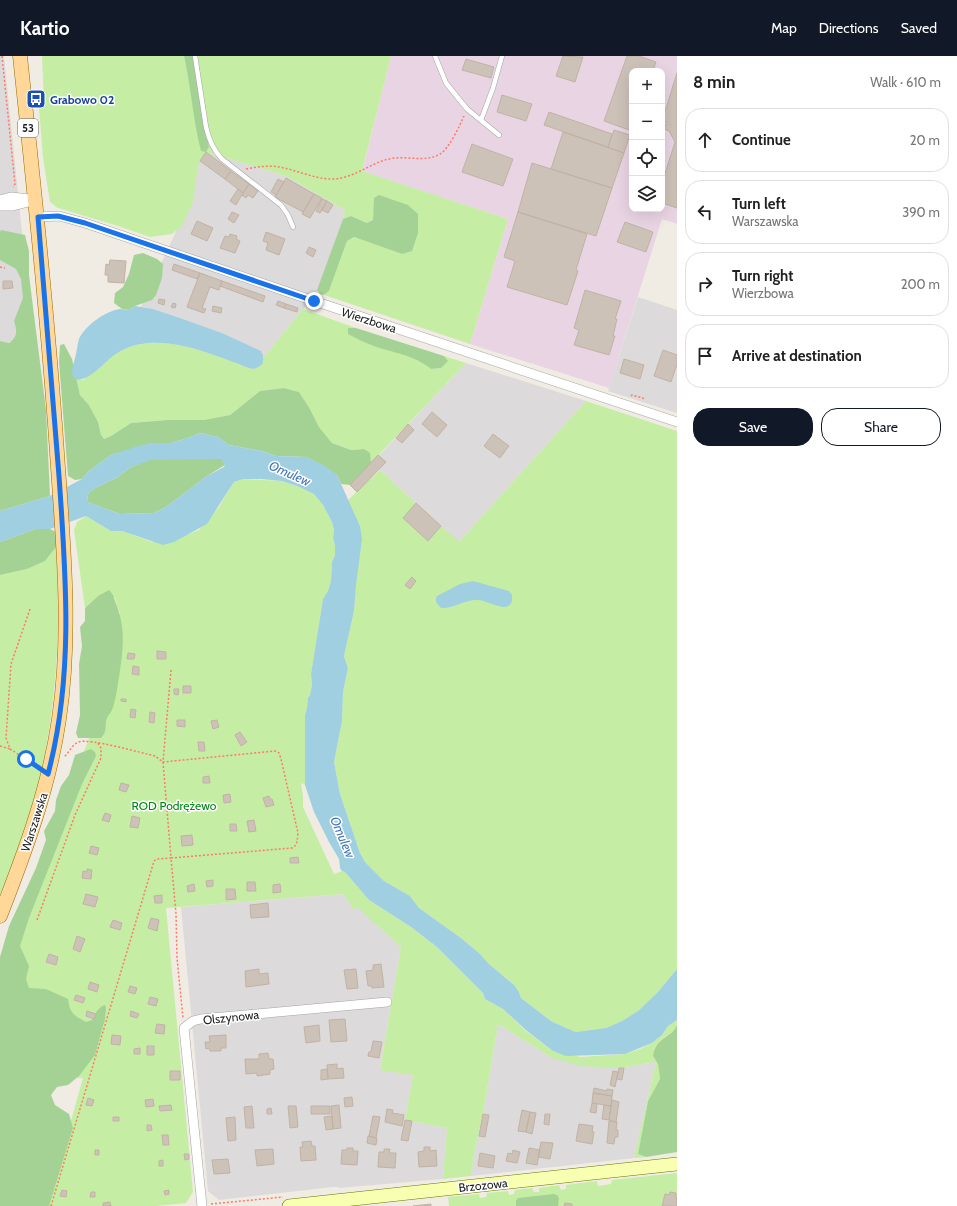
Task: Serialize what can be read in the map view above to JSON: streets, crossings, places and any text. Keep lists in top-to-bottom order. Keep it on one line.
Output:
{"streets":{"main road":["53","Warszawska","Brzozowa"],"street":["Wierzbowa","Olszynowa"]},"crossings":[["Wierzbowa","Warszawska"]],"water":["Omulew"],"parks":["ROD Podrężewo"],"places":{"bus stop":["Grabowo 02"]},"page":{"header":"Kartio","nav":["Map","Directions","Saved"],"heading":["8 min","Walk · 610 m"],"map_buttons":["+","−"],"list":[["Continue","20 m"],["Turn left","Warszawska","390 m"],["Turn right","Wierzbowa","200 m"],"Arrive at destination"],"buttons":["Save","Share"]}}
